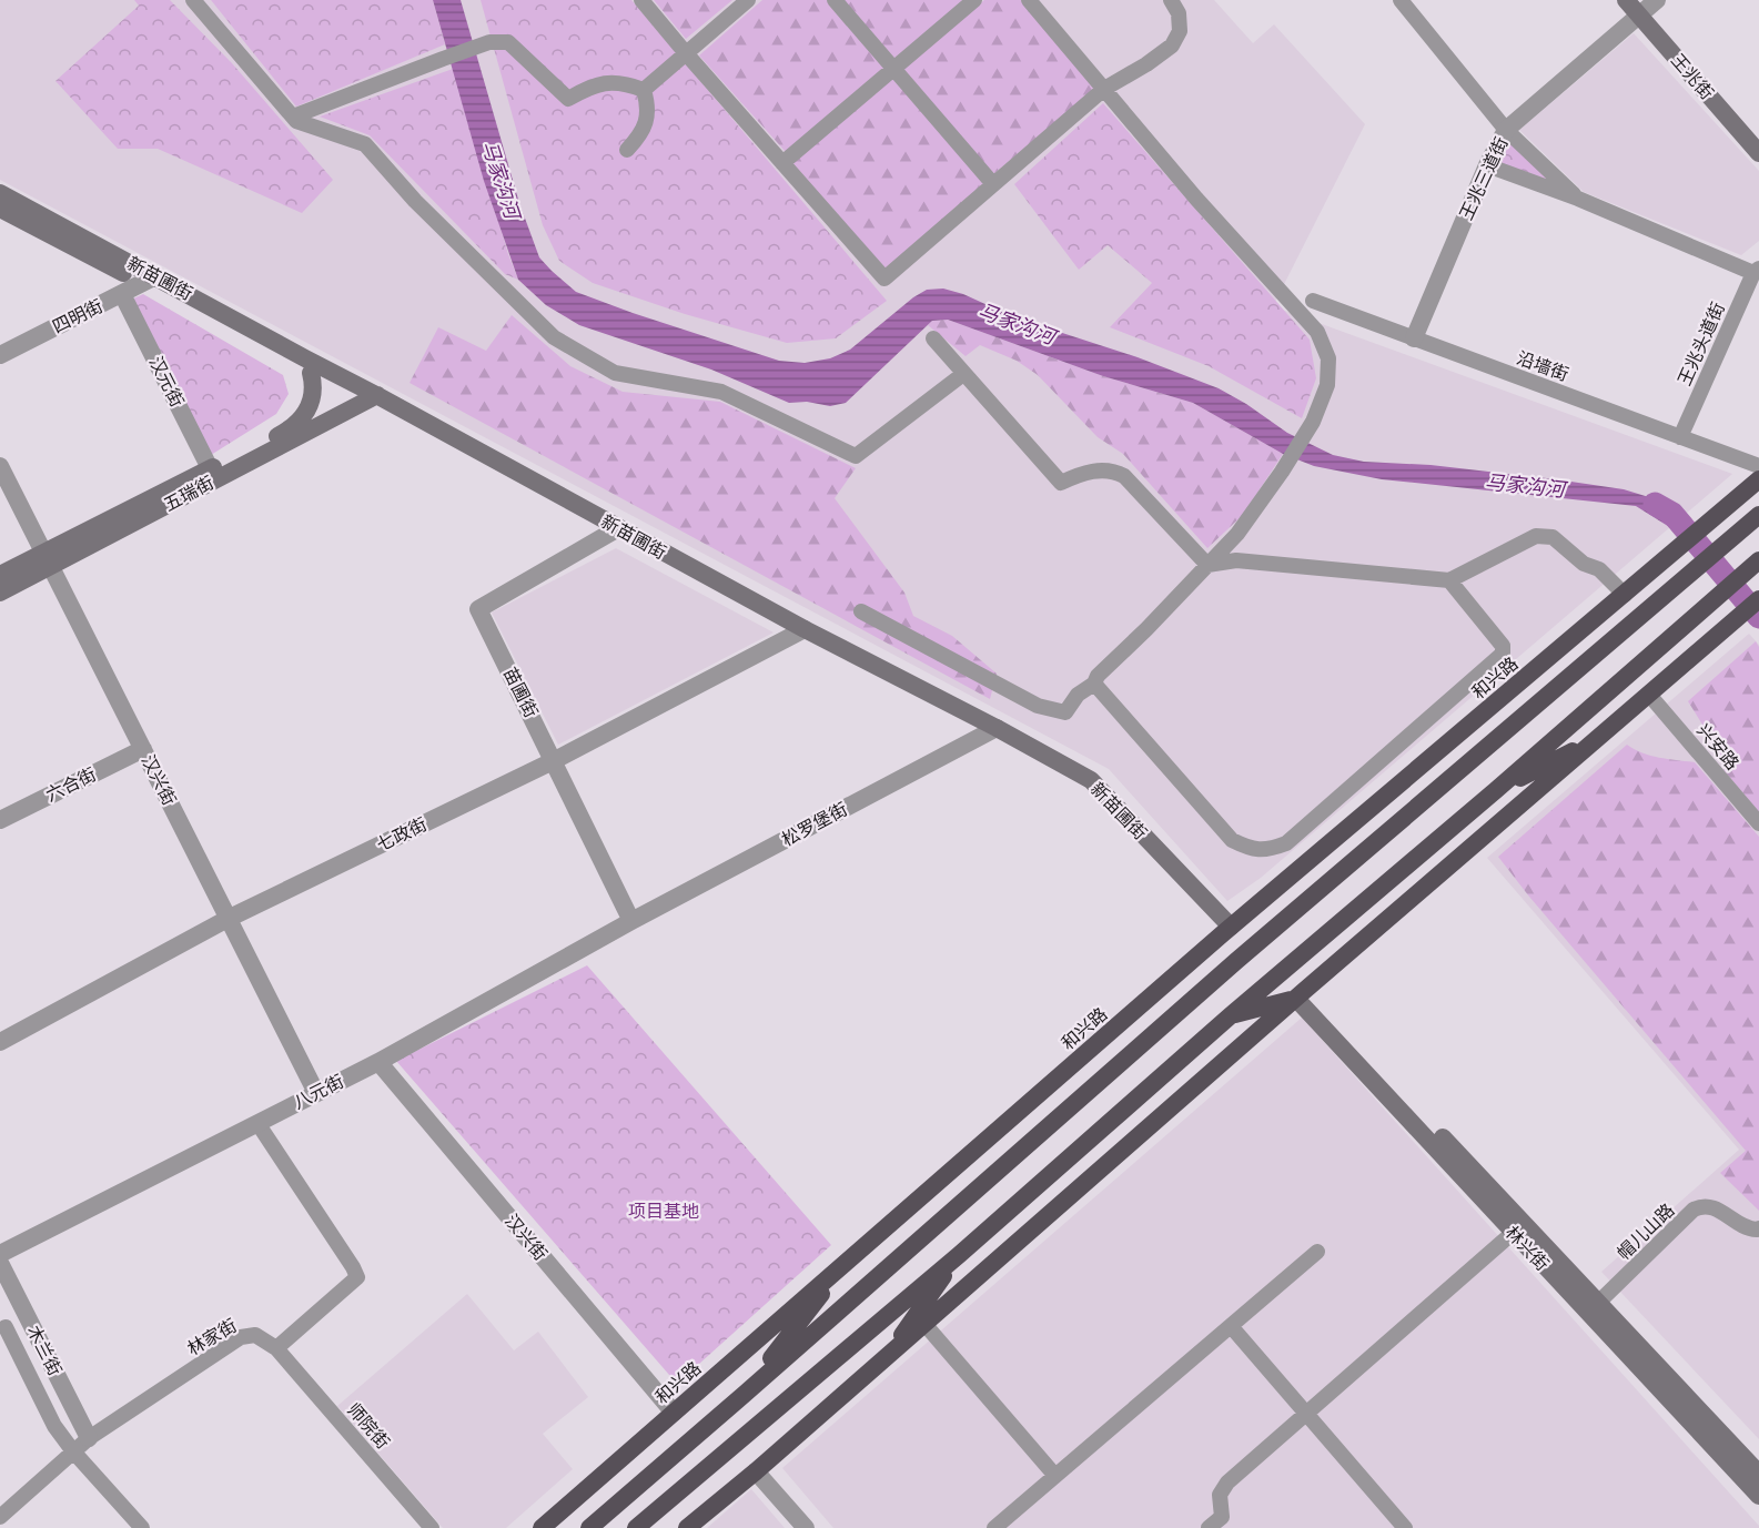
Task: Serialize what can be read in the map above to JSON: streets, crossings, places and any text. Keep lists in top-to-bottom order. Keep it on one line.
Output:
{"streets":{"highway":["和兴路"],"main road":["王兆街","新苗圃街","五瑞街","林兴街"],"street":["王兆三道街","四明街","王兆头道街","沿墙街","汉元街","苗圃街","兴安路","汉兴街","六合街","松罗堡街","七政街","八元街","帽儿山路","林家街","木兰街","师院街"]},"crossings":[["王兆街","王兆三道街"],["王兆三道街","沿墙街"],["新苗圃街","四明街"],["新苗圃街","五瑞街"],["新苗圃街","和兴路"],["新苗圃街","苗圃街"],["新苗圃街","松罗堡街"],["新苗圃街","七政街"],["四明街","汉元街"],["王兆头道街","沿墙街"],["汉元街","五瑞街"],["五瑞街","汉兴街"],["和兴路","汉兴街"],["苗圃街","松罗堡街"],["苗圃街","七政街"],["苗圃街","八元街"],["汉兴街","六合街"],["汉兴街","七政街"],["汉兴街","八元街"],["松罗堡街","八元街"],["帽儿山路","林兴街"],["林家街","木兰街"],["林家街","师院街"]],"water":["马家沟河"],"parks":["项目基地"]}
